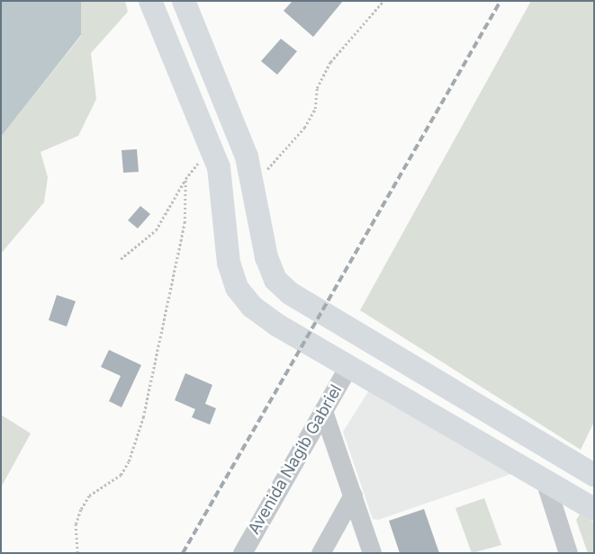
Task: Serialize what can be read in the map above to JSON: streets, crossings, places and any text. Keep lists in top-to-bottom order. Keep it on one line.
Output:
{"streets":{"street":["Avenida Nagib Gabriel"]}}
